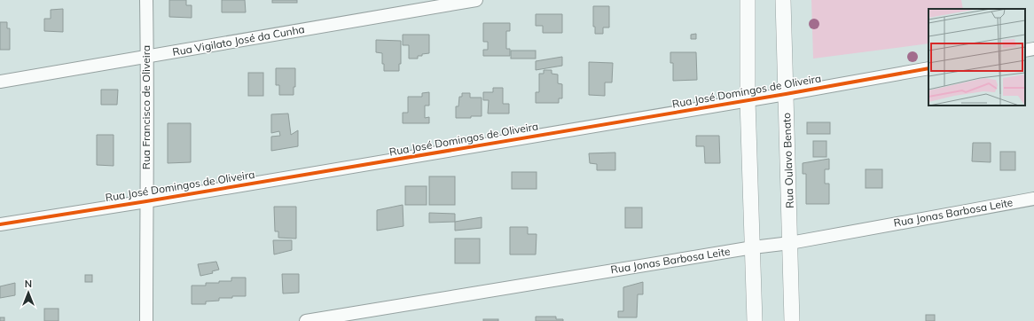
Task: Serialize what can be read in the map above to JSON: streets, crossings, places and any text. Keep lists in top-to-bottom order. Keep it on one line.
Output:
{"streets":{"street":["Rua Vigilato José da Cunha","Rua José Domingos de Oliveira","Rua Francisco de Oliveira","Rua Oulavo Benato","Rua Jonas Barbosa Leite"]},"crossings":[["Rua Vigilato José da Cunha","Rua Francisco de Oliveira"],["Rua José Domingos de Oliveira","Rua Francisco de Oliveira"],["Rua José Domingos de Oliveira","Rua Oulavo Benato"],["Rua Oulavo Benato","Rua Jonas Barbosa Leite"]],"north":"top"}
